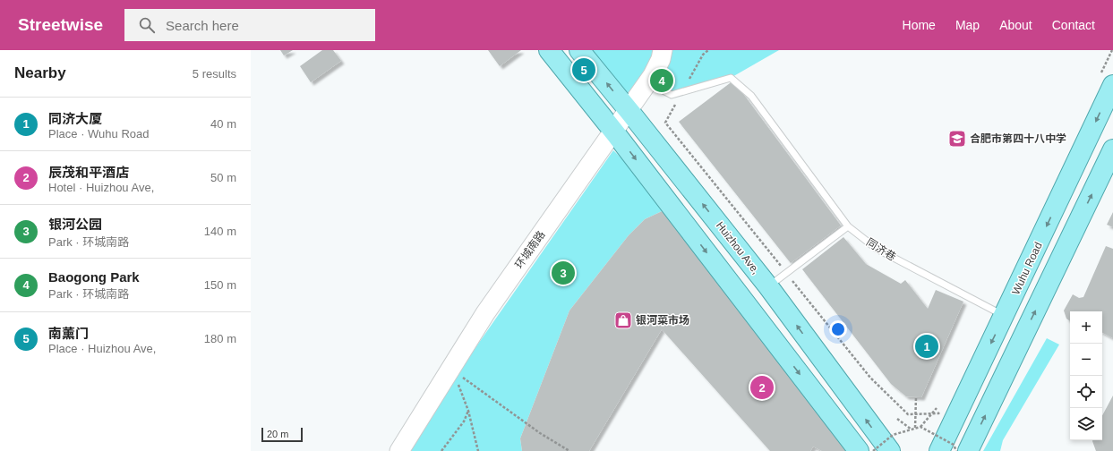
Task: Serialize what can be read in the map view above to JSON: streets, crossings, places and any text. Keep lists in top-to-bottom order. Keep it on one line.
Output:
{"streets":{"main road":["Huizhou Ave,","Wuhu Road"],"street":["环城南路"],"lane":["同济巷"]},"crossings":[["Huizhou Ave,","环城南路"],["同济巷","Wuhu Road"]],"places":{"school or university":["合肥市第四十八中学"],"shop":["银河菜市场"]},"scale_bar":"20 m","page":{"header":"Streetwise","search":"Search here","nav":["Home","Map","About","Contact"],"heading":["Nearby","5 results"],"pins":["5","4","3","1","2"],"list":[{"mark":"1","name":"同济大厦","note":"Place · Wuhu Road","value":"40 m"},{"mark":"2","name":"辰茂和平酒店","note":"Hotel · Huizhou Ave,","value":"50 m"},{"mark":"3","name":"银河公园","note":"Park · 环城南路","value":"140 m"},{"mark":"4","name":"Baogong Park","note":"Park · 环城南路","value":"150 m"},{"mark":"5","name":"南薰门","note":"Place · Huizhou Ave,","value":"180 m"}],"map_buttons":["+","−"],"scale":"20 m"}}
